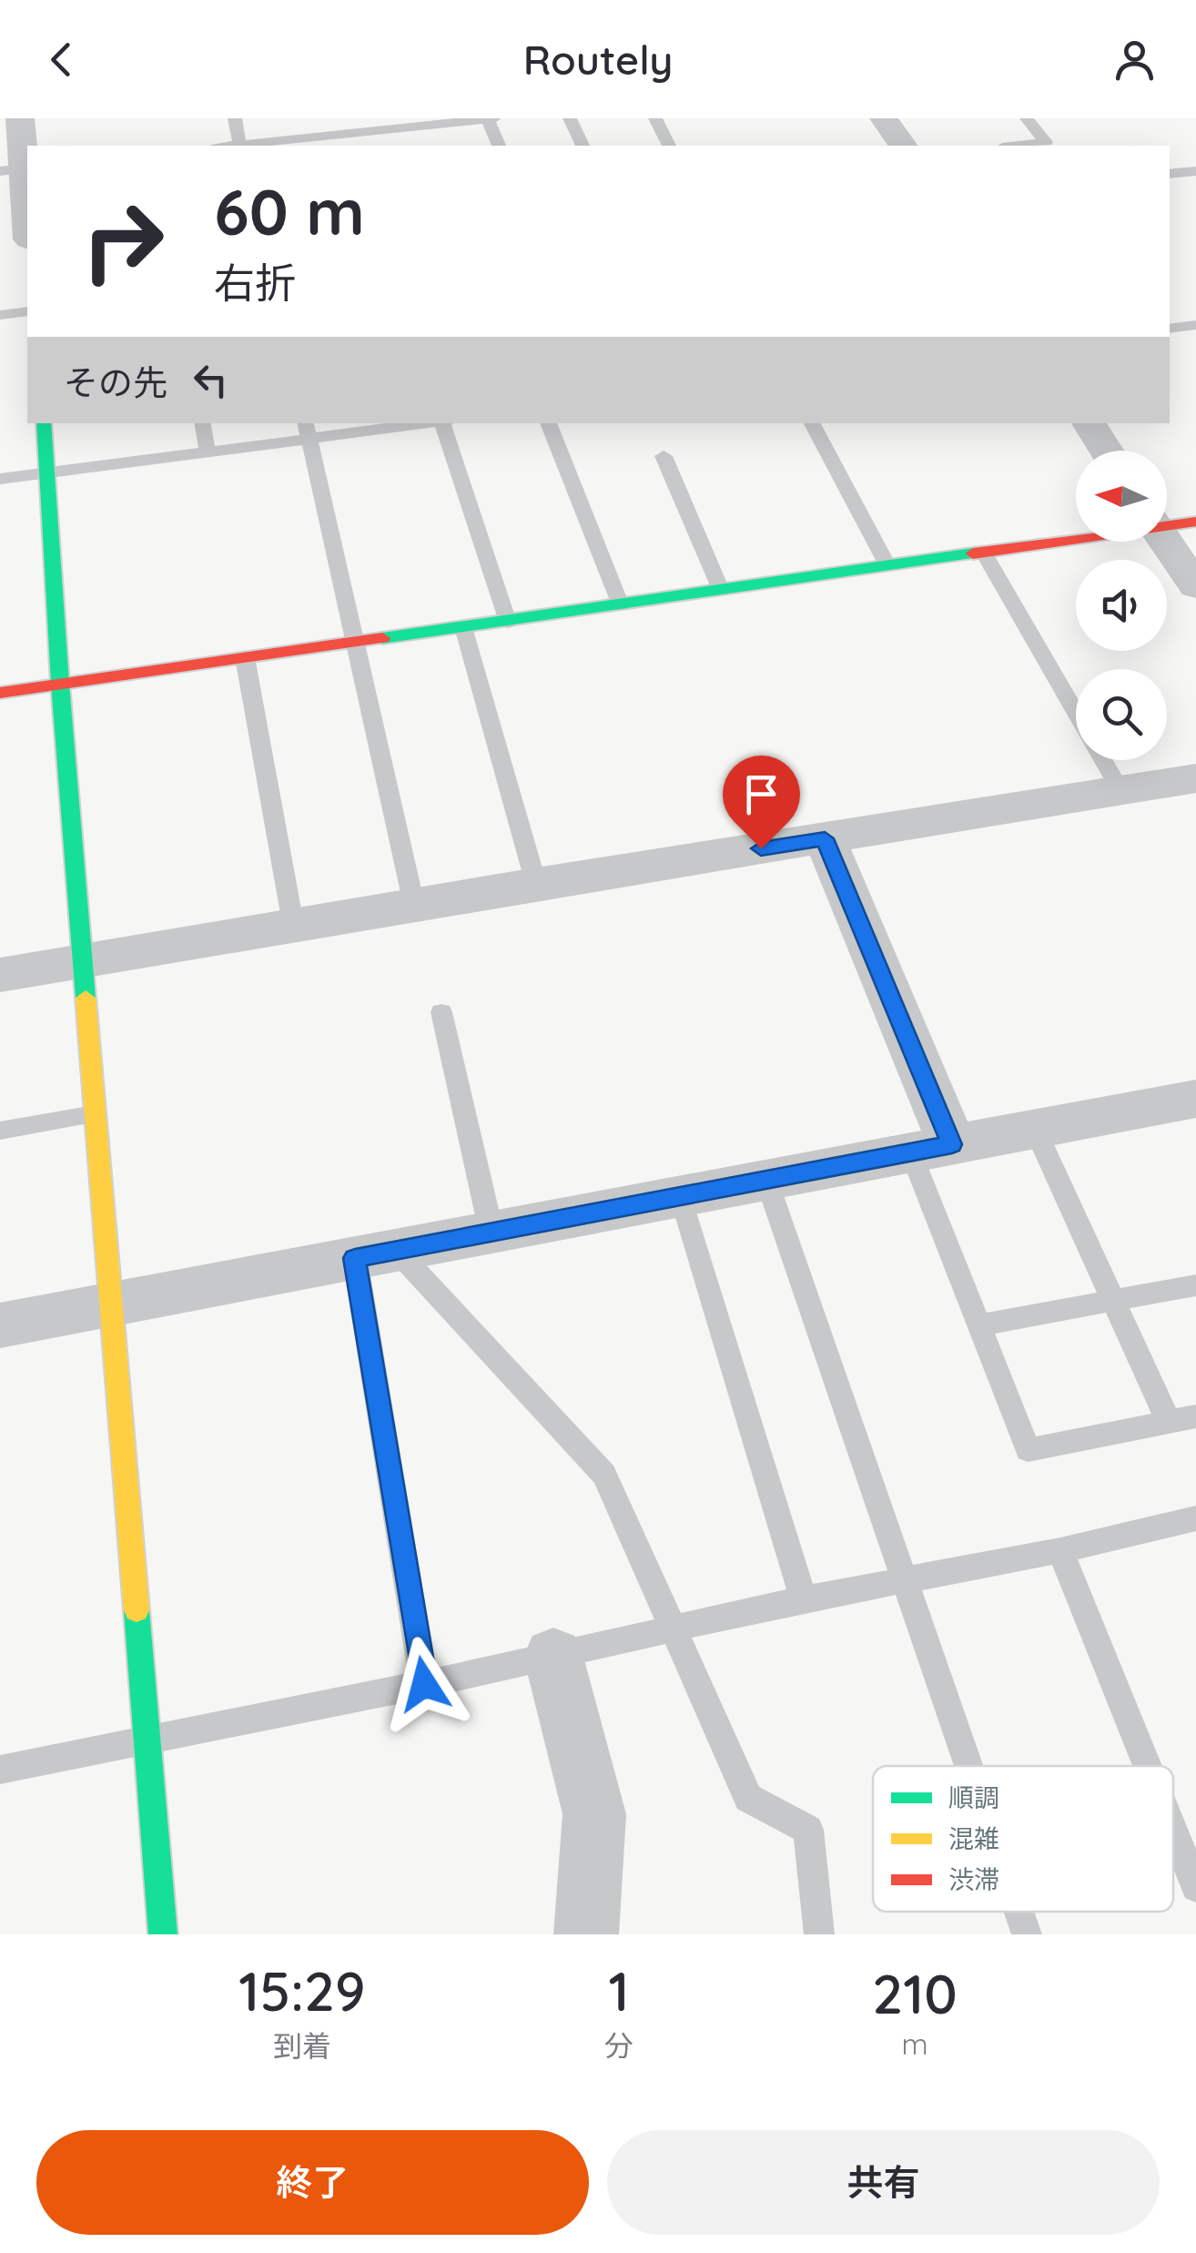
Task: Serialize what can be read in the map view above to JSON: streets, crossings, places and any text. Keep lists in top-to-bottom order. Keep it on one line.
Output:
{"legend":["順調","混雑","渋滞"],"north":"left","page":{"header":"Routely","turn":["60 m","右折"],"then":"その先","eta":["15:29","到着","1","分","210","m"],"buttons":["終了","共有"]}}
